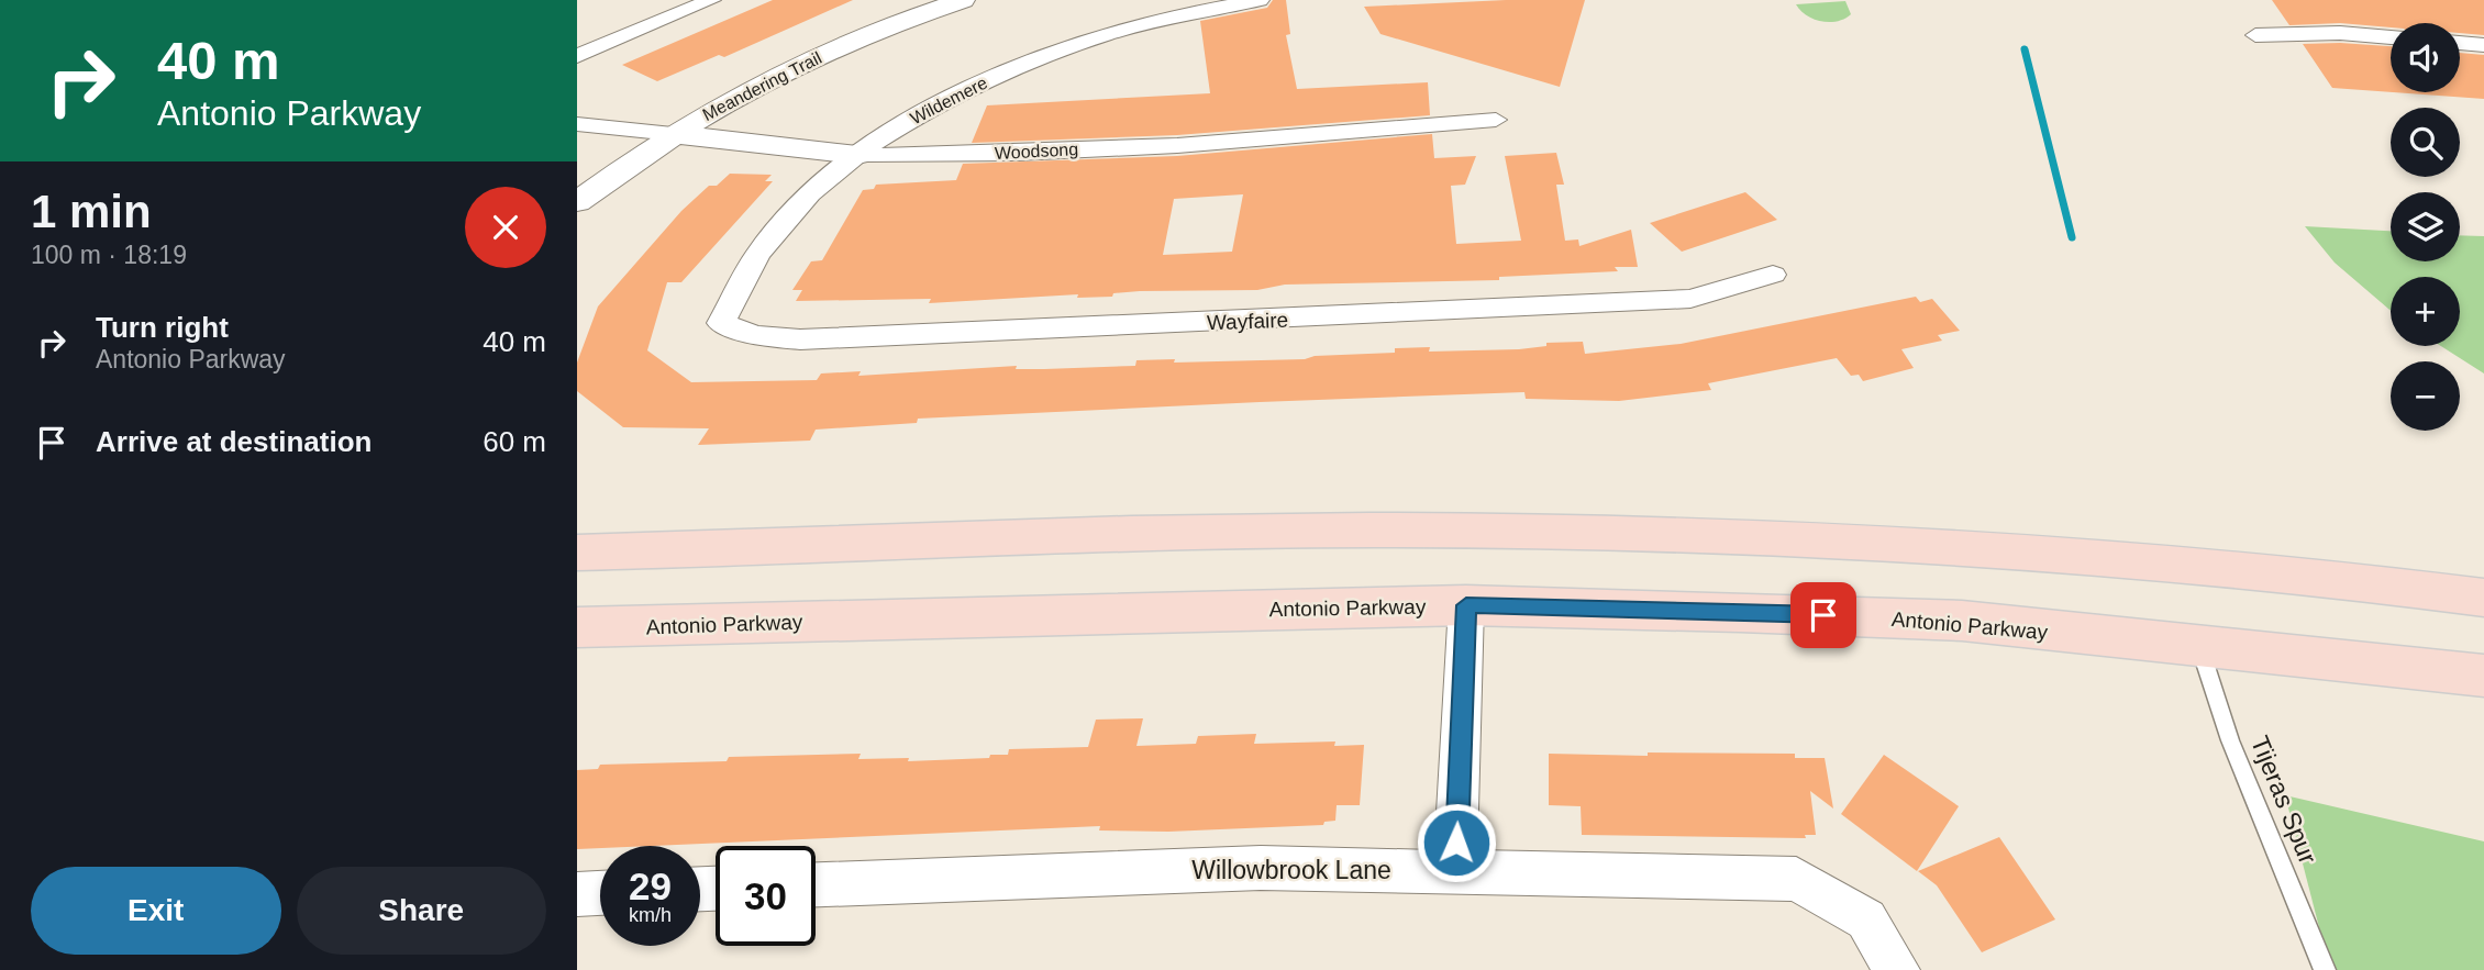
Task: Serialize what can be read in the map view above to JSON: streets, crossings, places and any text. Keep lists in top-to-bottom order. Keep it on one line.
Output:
{"streets":{"main road":["Antonio Parkway"],"street":["Meandering Trail","Wildemere","Woodsong","Wayfaire","Willowbrook Lane"],"lane":["Tijeras Spur"]},"crossings":[["Meandering Trail","Woodsong"],["Wildemere","Woodsong"],["Wildemere","Wayfaire"],["Antonio Parkway","Tijeras Spur"]],"page":{"turn":["40 m","Antonio Parkway"],"map_buttons":["+","−"],"heading":["1 min","100 m · 18:19"],"list":[{"name":"Turn right","note":"Antonio Parkway","value":"40 m"},{"name":"Arrive at destination","value":"60 m"}],"speed":"29 km/h","limit":"30","buttons":["Exit","Share"]}}
